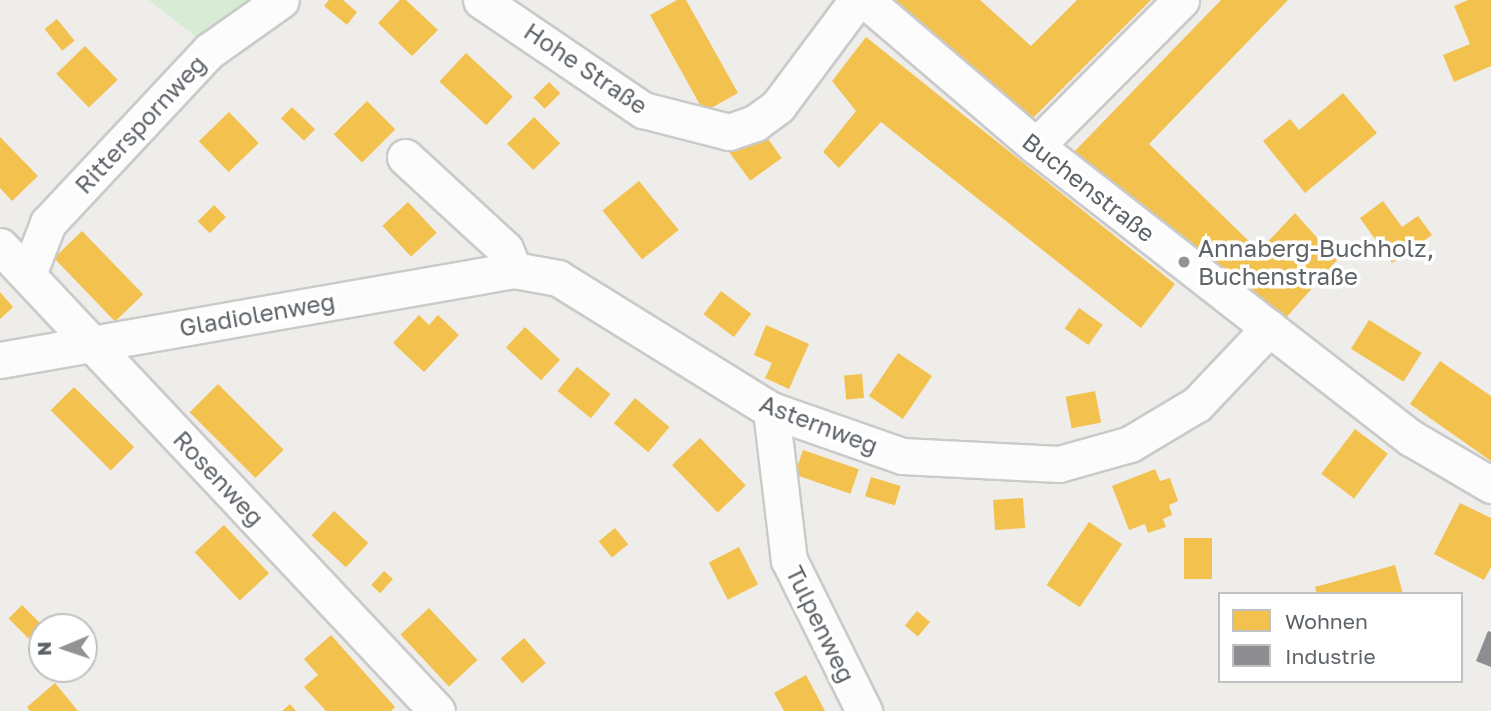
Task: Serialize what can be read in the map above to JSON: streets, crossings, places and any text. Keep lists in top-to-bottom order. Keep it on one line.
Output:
{"streets":{"street":["Hohe Straße","Ritterspornweg","Buchenstraße","Gladiolenweg","Asternweg","Rosenweg","Tulpenweg"]},"crossings":[["Ritterspornweg","Rosenweg"],["Buchenstraße","Asternweg"],["Gladiolenweg","Asternweg"],["Gladiolenweg","Rosenweg"],["Asternweg","Tulpenweg"]],"places":["Annaberg-Buchholz, Buchenstraße"],"legend":["Wohnen","Industrie"],"north":"left"}
